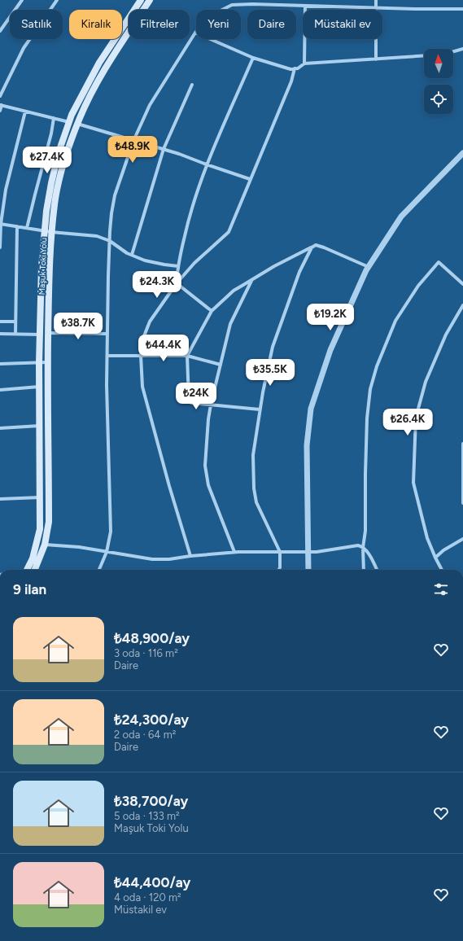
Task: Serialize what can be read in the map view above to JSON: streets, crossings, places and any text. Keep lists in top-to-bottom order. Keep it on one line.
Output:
{"streets":{"main road":["Maşuk Toki Yolu"]},"north":"top","page":{"chip":["Satılık","Kiralık","Filtreler","Yeni","Daire","Müstakil ev"],"price":["₺48.9K","₺27.4K","₺24.3K","₺19.2K","₺38.7K","₺44.4K","₺35.5K","₺24K","₺26.4K"],"heading":"9 ilan","list":[{"name":"₺48,900/ay","note":"3 oda · 116 m² · Daire"},{"name":"₺24,300/ay","note":"2 oda · 64 m² · Daire"},{"name":"₺38,700/ay","note":"5 oda · 133 m² · Maşuk Toki Yolu"},{"name":"₺44,400/ay","note":"4 oda · 120 m² · Müstakil ev"}]}}
